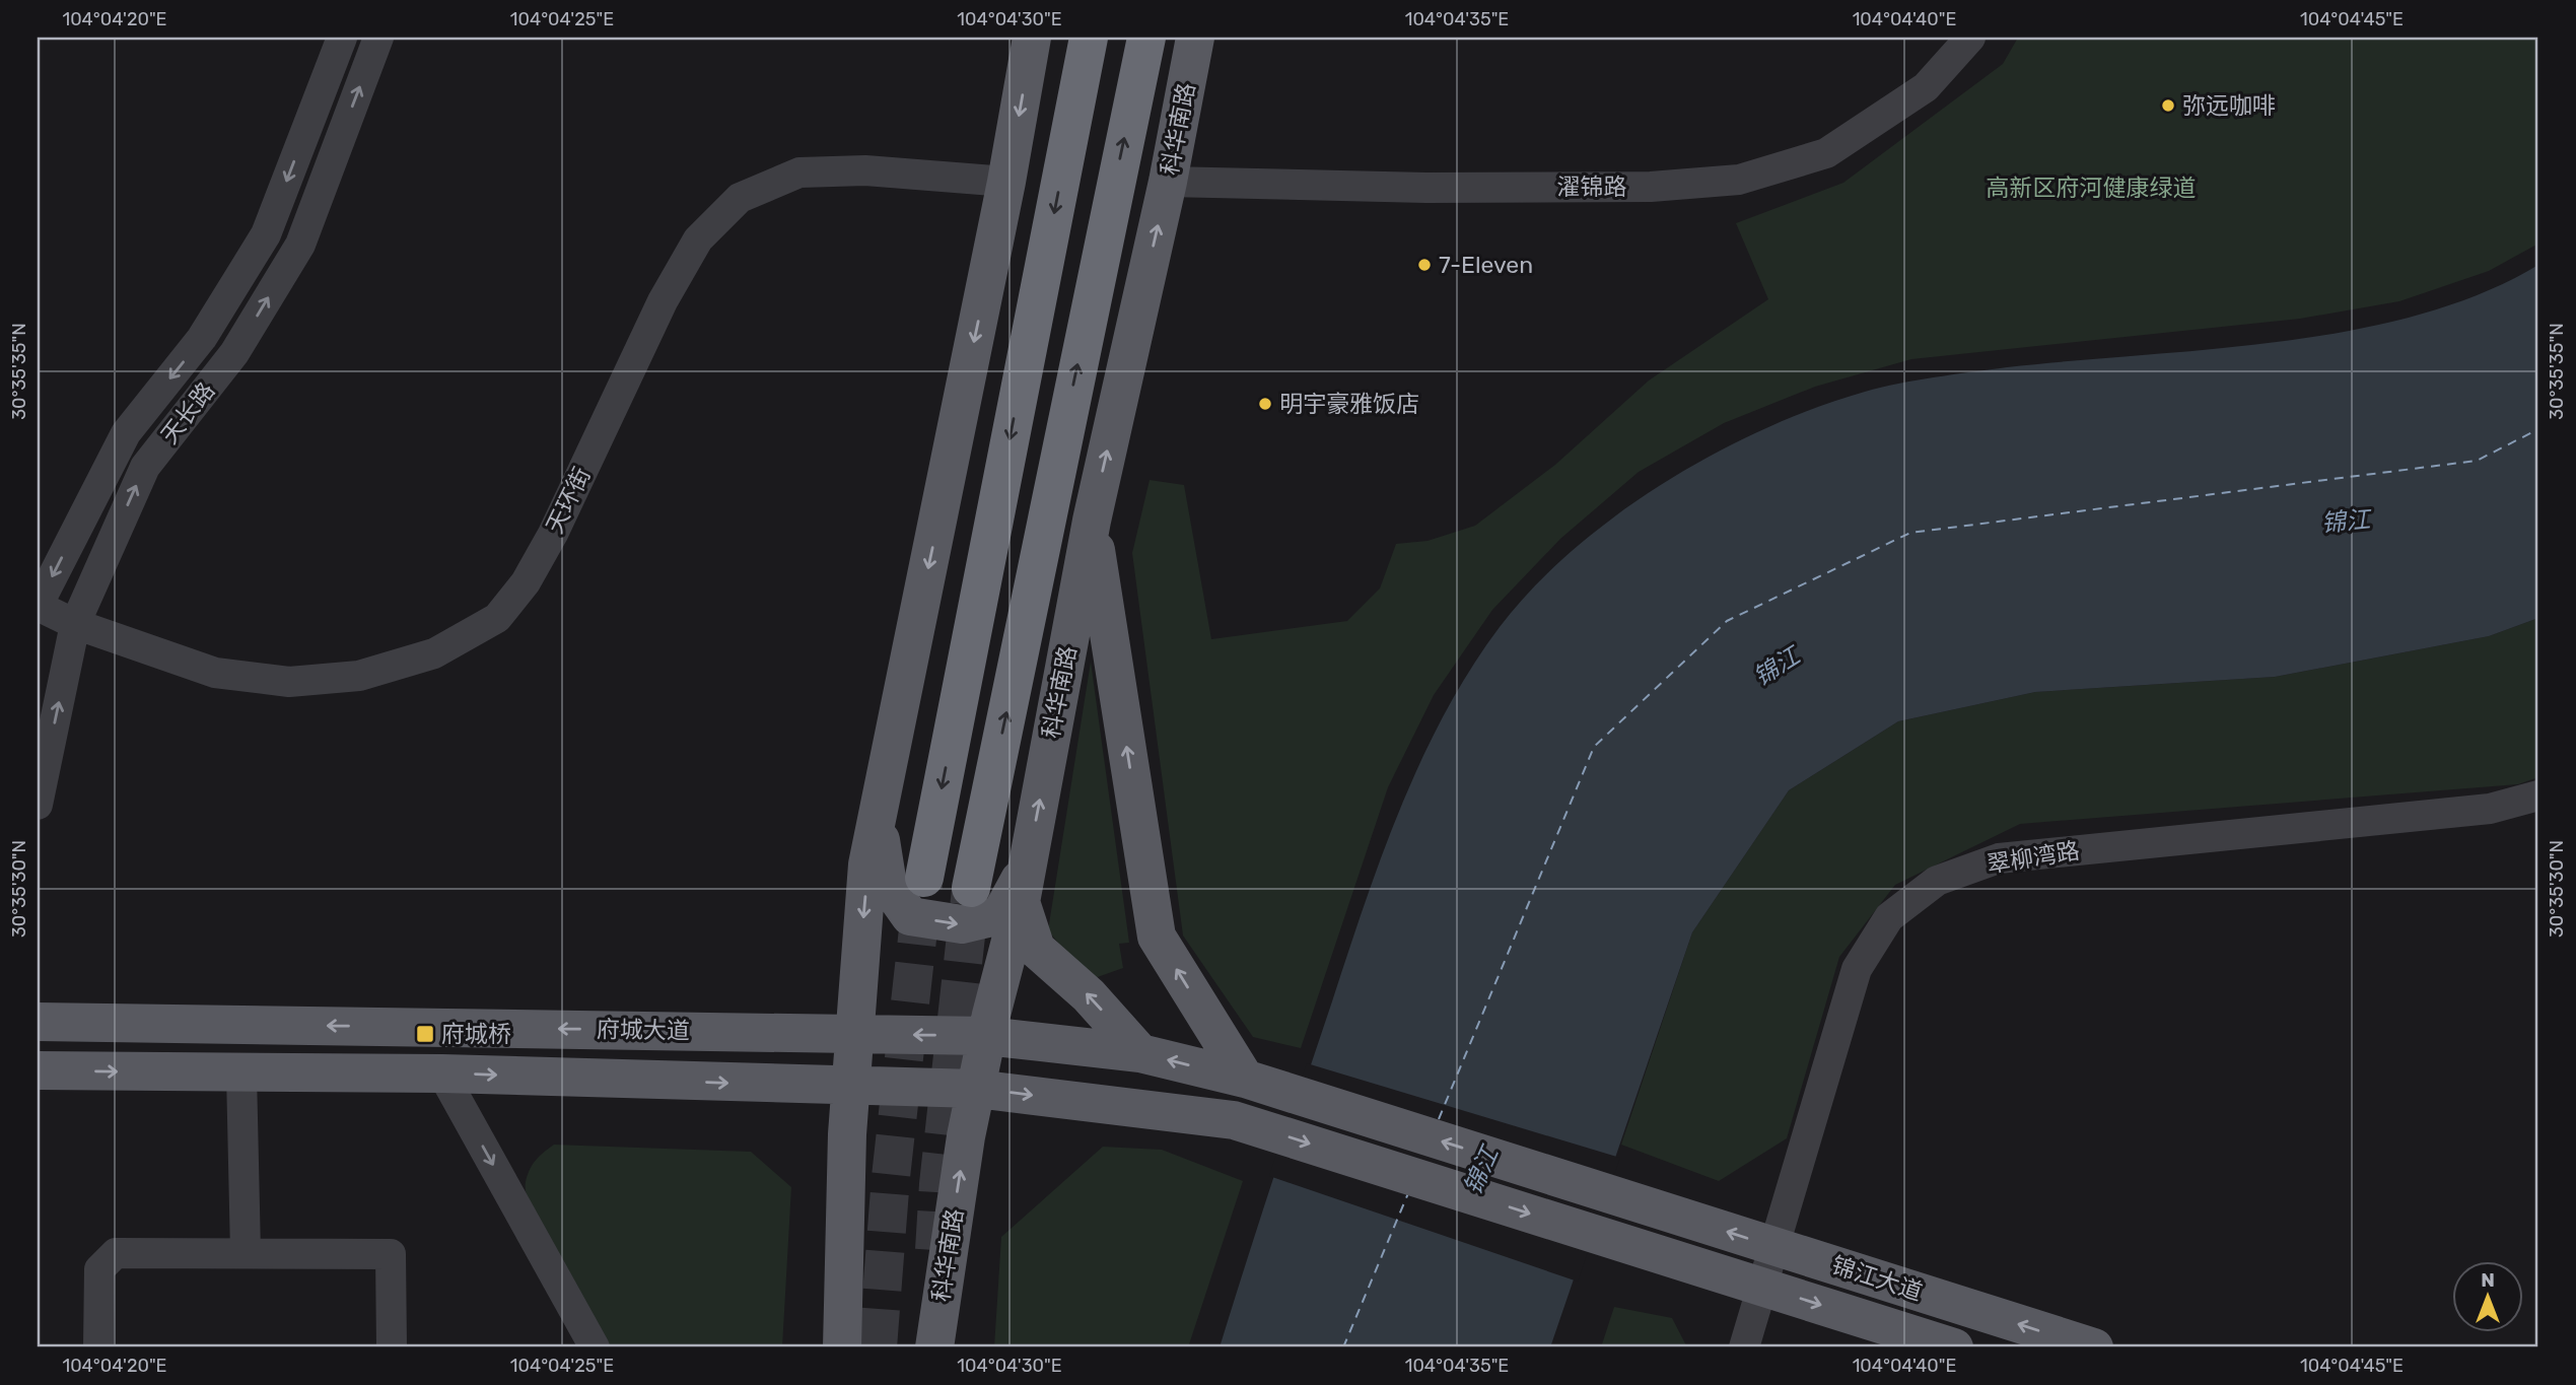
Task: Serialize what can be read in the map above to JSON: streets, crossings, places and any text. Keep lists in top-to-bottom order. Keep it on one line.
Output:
{"streets":{"highway":["科华南路"],"main road":["府城大道","锦江大道"],"street":["濯锦路","天长路","天环街","翠柳湾路"]},"crossings":[["科华南路","濯锦路"],["科华南路","府城大道"],["科华南路","锦江大道"],["天长路","天环街"],["翠柳湾路","锦江大道"],["府城大道","锦江大道"]],"water":["锦江"],"parks":["高新区府河健康绿道"],"places":{"other":["弥远咖啡","7-Eleven","明宇豪雅饭店"],"transit":["府城桥"]},"north":"top","coordinates":["104°04'20\"E","104°04'25\"E","104°04'30\"E","104°04'35\"E","104°04'40\"E","104°04'45\"E","30°35'35\"N","30°35'30\"N"]}
